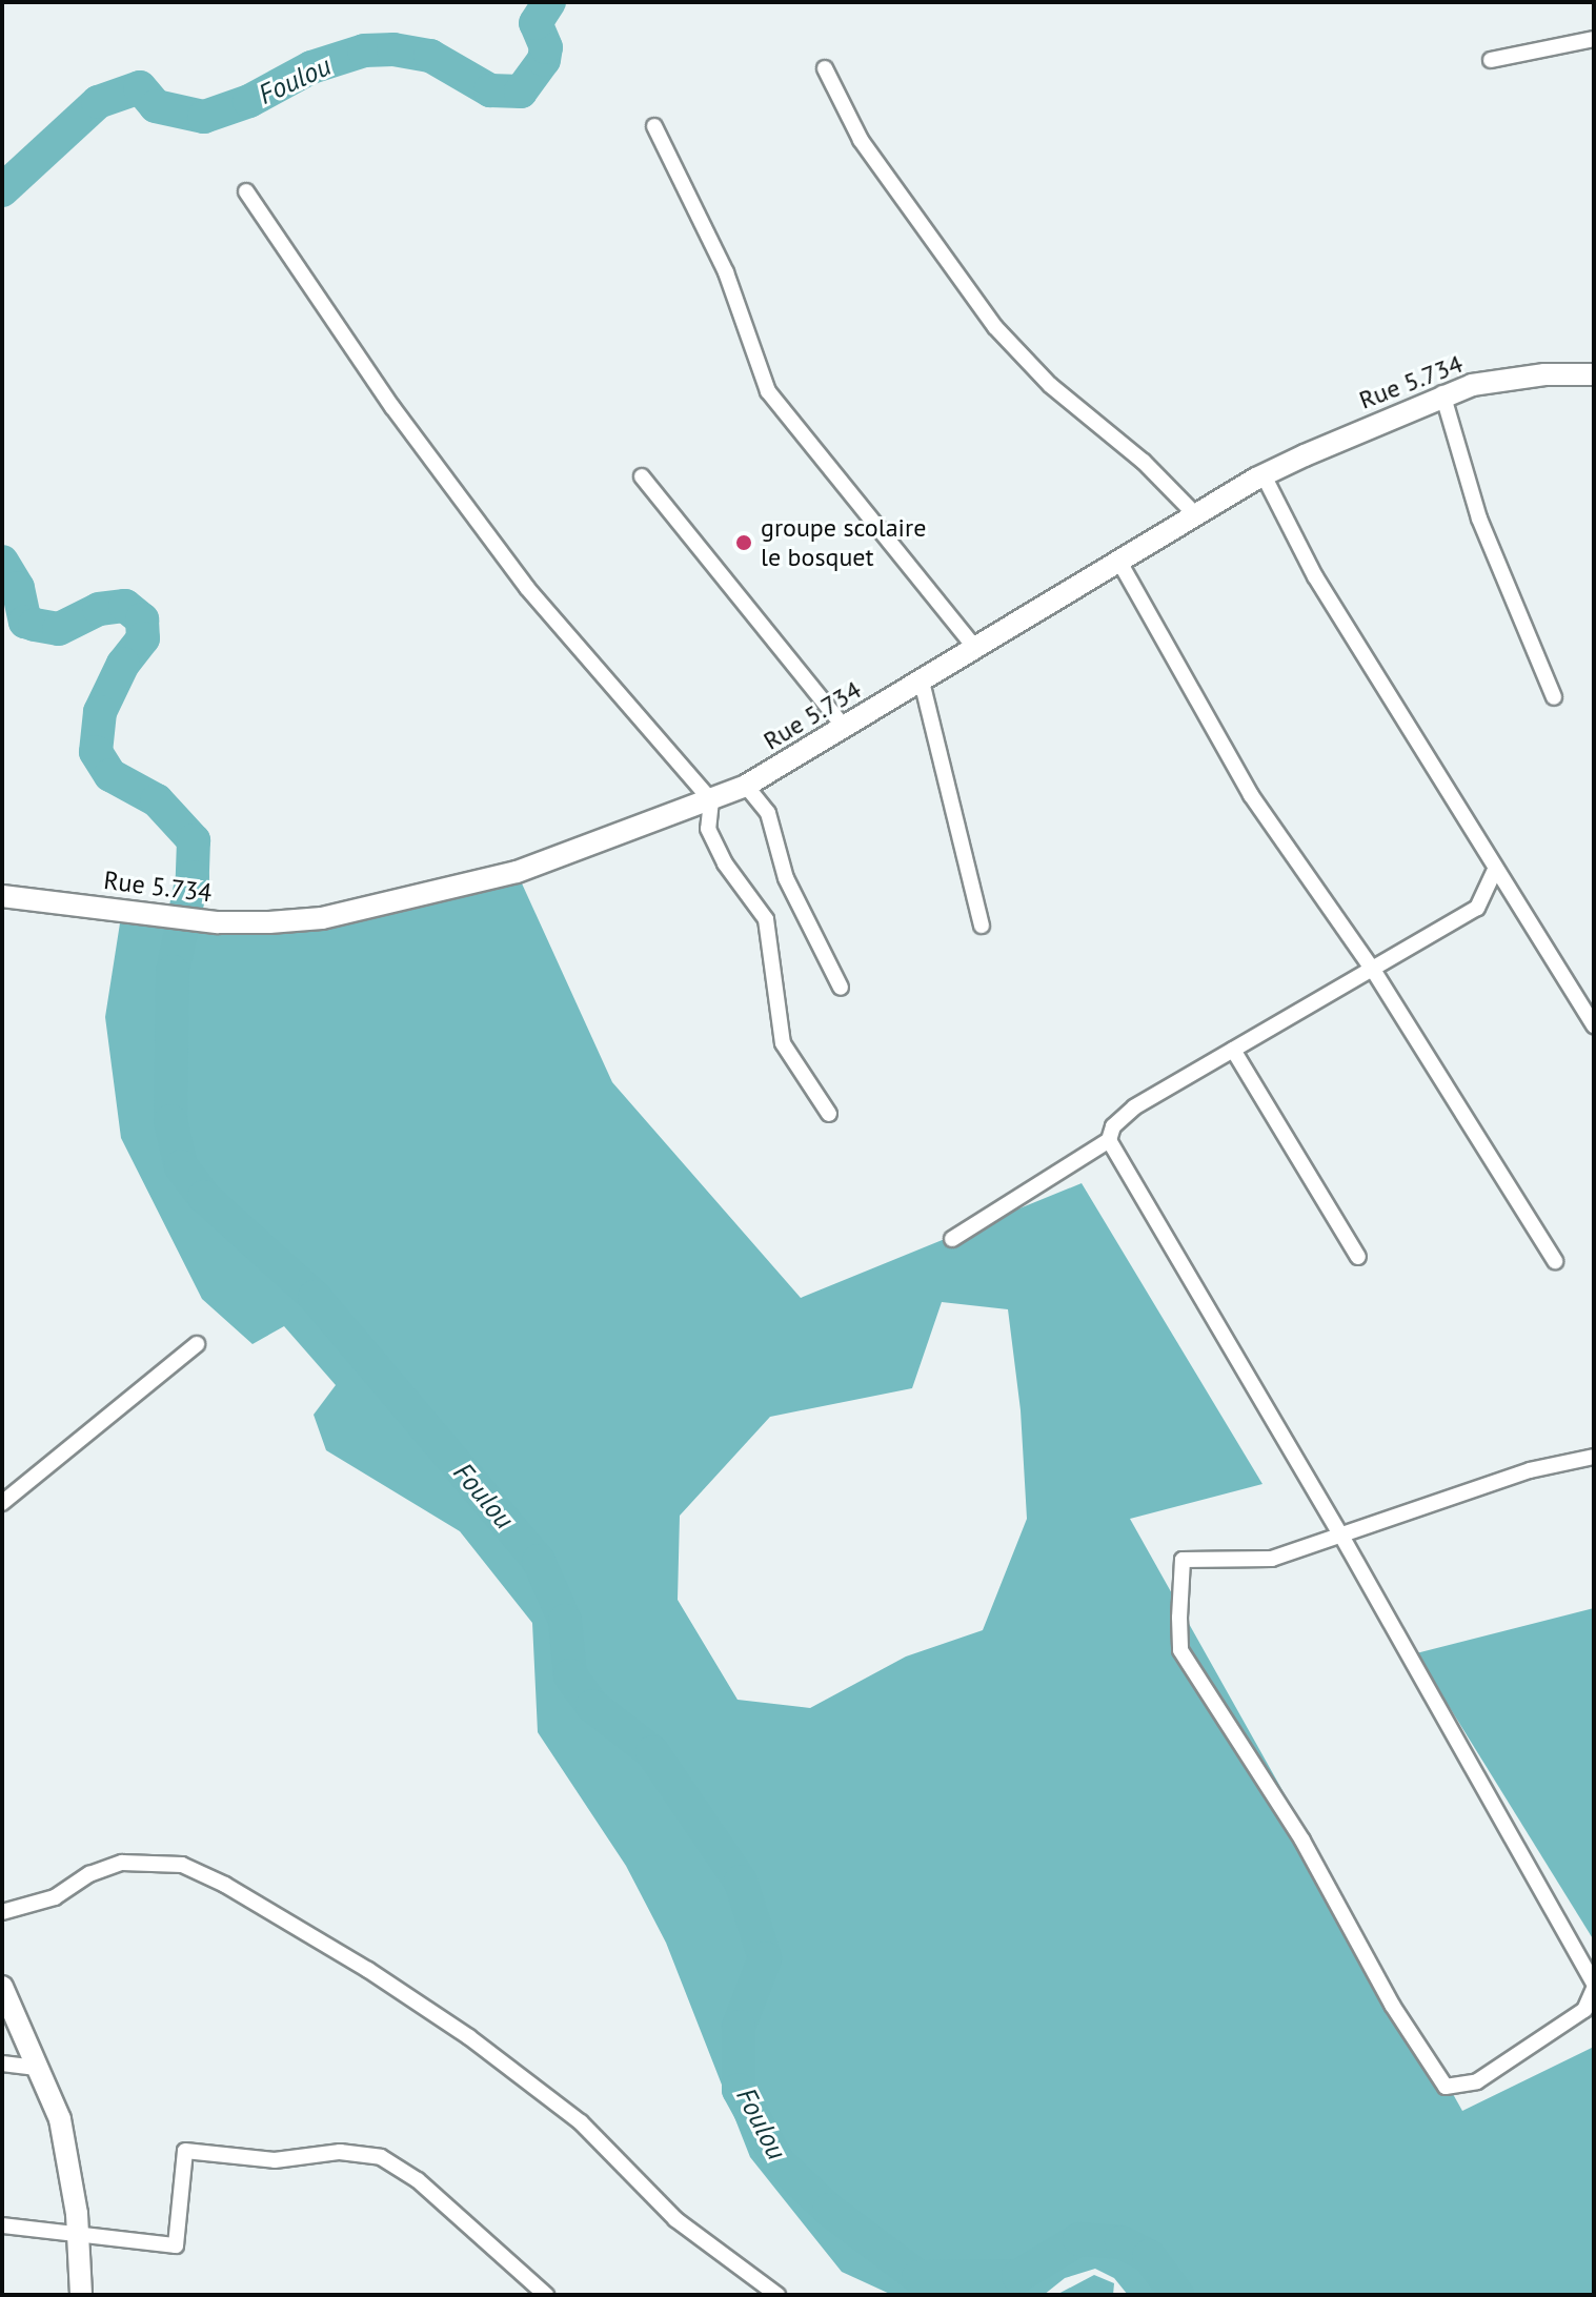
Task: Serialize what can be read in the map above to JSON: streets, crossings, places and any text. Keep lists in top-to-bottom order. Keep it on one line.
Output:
{"streets":{"street":["Rue 5.734"]},"water":["Foulou"],"places":["groupe scolaire le bosquet"]}
